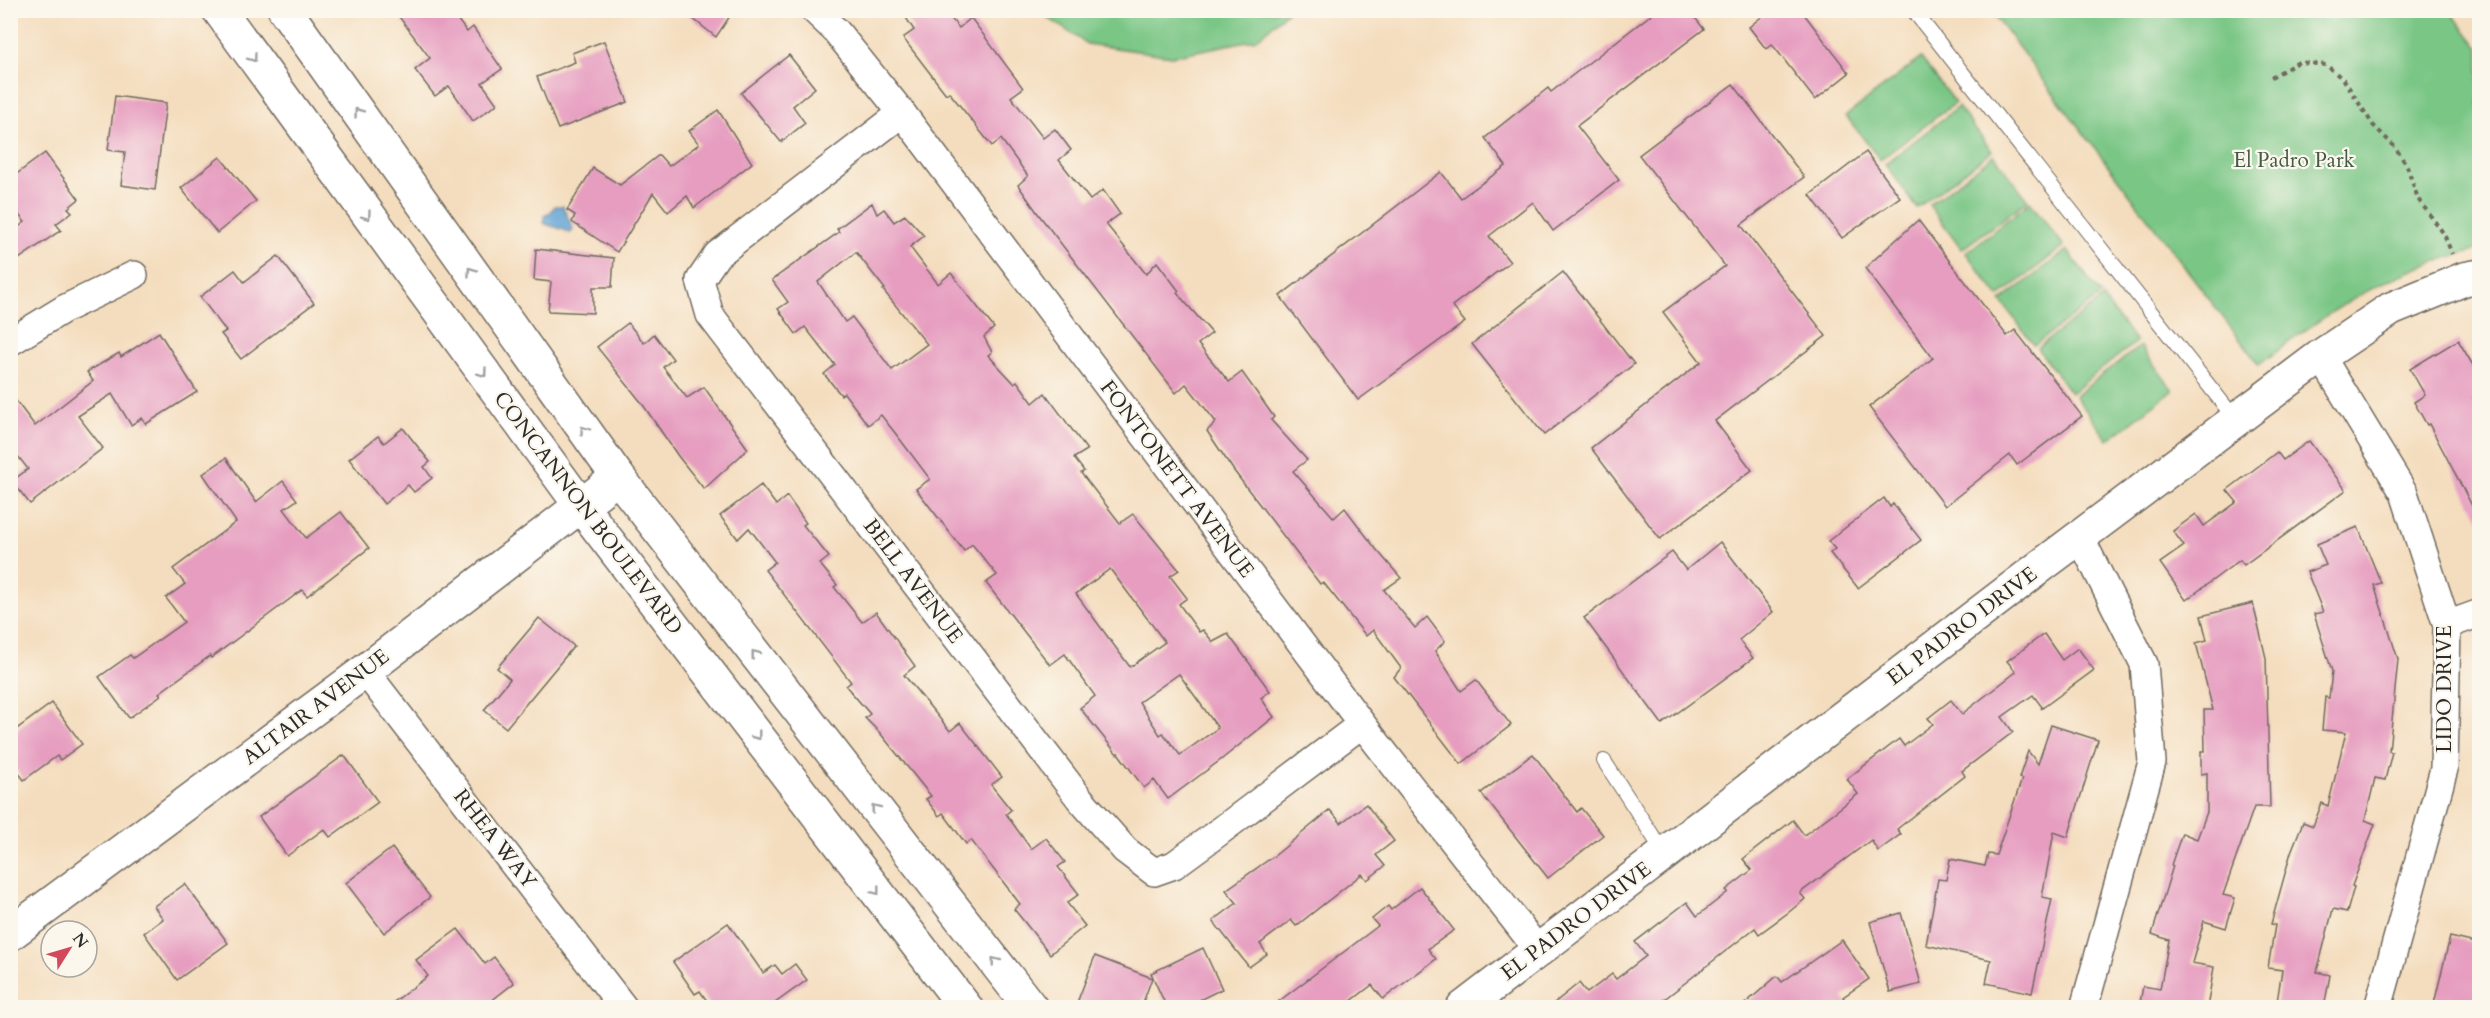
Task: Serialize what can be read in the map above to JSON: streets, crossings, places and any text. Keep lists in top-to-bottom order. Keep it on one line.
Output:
{"streets":{"main road":["CONCANNON BOULEVARD","EL PADRO DRIVE","ALTAIR AVENUE"],"street":["FONTONETT AVENUE","BELL AVENUE","LIDO DRIVE","RHEA WAY"]},"crossings":[["FONTONETT AVENUE","BELL AVENUE"],["FONTONETT AVENUE","EL PADRO DRIVE"],["CONCANNON BOULEVARD","ALTAIR AVENUE"],["EL PADRO DRIVE","LIDO DRIVE"],["ALTAIR AVENUE","RHEA WAY"]],"parks":["El Padro Park"],"north":"top right"}
